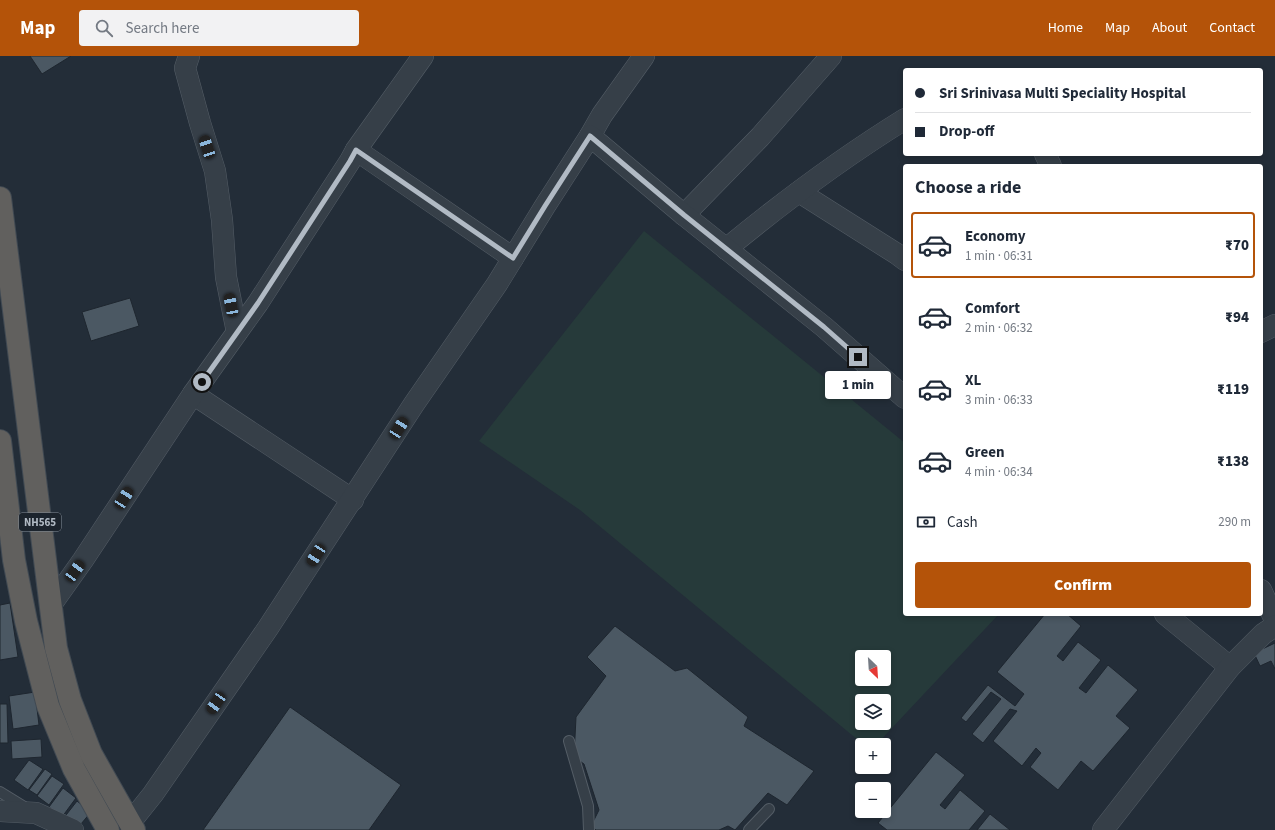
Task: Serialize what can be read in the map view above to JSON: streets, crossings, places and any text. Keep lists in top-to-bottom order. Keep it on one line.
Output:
{"streets":{"highway":["NH565"]},"north":"bottom right","page":{"header":"Map","search":"Search here","nav":["Home","Map","About","Contact"],"banner":["Sri Srinivasa Multi Speciality Hospital","Drop-off"],"heading":"Choose a ride","list":[{"name":"Economy","note":"1 min · 06:31","value":"₹70"},{"name":"Comfort","note":"2 min · 06:32","value":"₹94"},{"name":"XL","note":"3 min · 06:33","value":"₹119"},{"name":"Green","note":"4 min · 06:34","value":"₹138"}],"bubble":"1 min","pay":["Cash","290 m"],"buttons":"Confirm","map_buttons":["+","−"]}}
